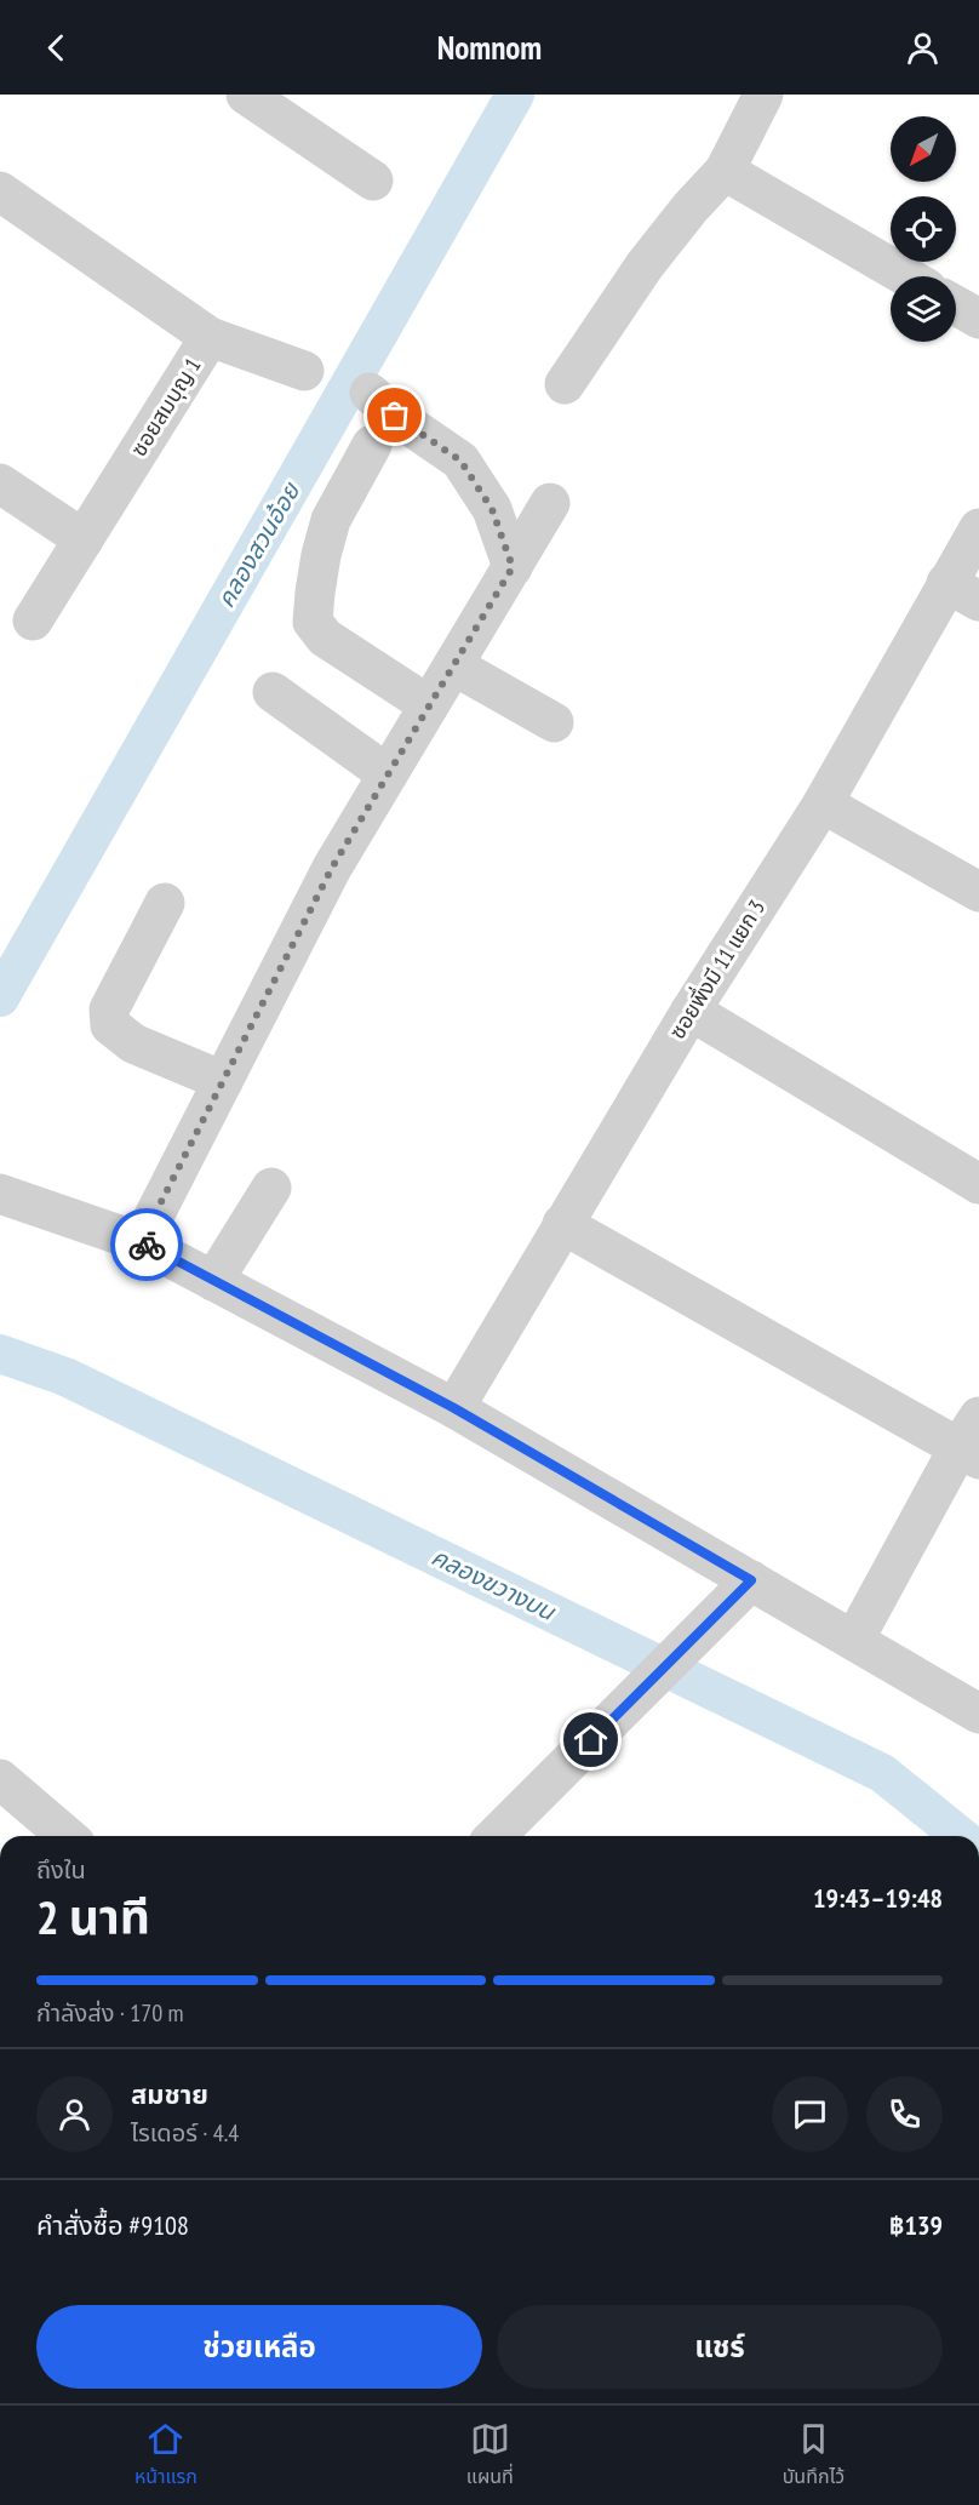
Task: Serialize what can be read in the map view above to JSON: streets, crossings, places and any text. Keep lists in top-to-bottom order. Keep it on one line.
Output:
{"streets":{"street":["ซอยสมบุญ 1","ซอยพึ่งมี 11 แยก 3"]},"water":["คลองสวนอ้อย","คลองขวางบน"],"north":"bottom left","page":{"header":"Nomnom","heading":["2 นาที","ถึงใน","19:43–19:48"],"panel":["สมชาย","ไรเดอร์ · 4.4","คำสั่งซื้อ #9108","฿139"],"bar":"กำลังส่ง · 170 m","buttons":["ช่วยเหลือ","แชร์"],"tabs":["หน้าแรก","แผนที่","บันทึกไว้"]}}
